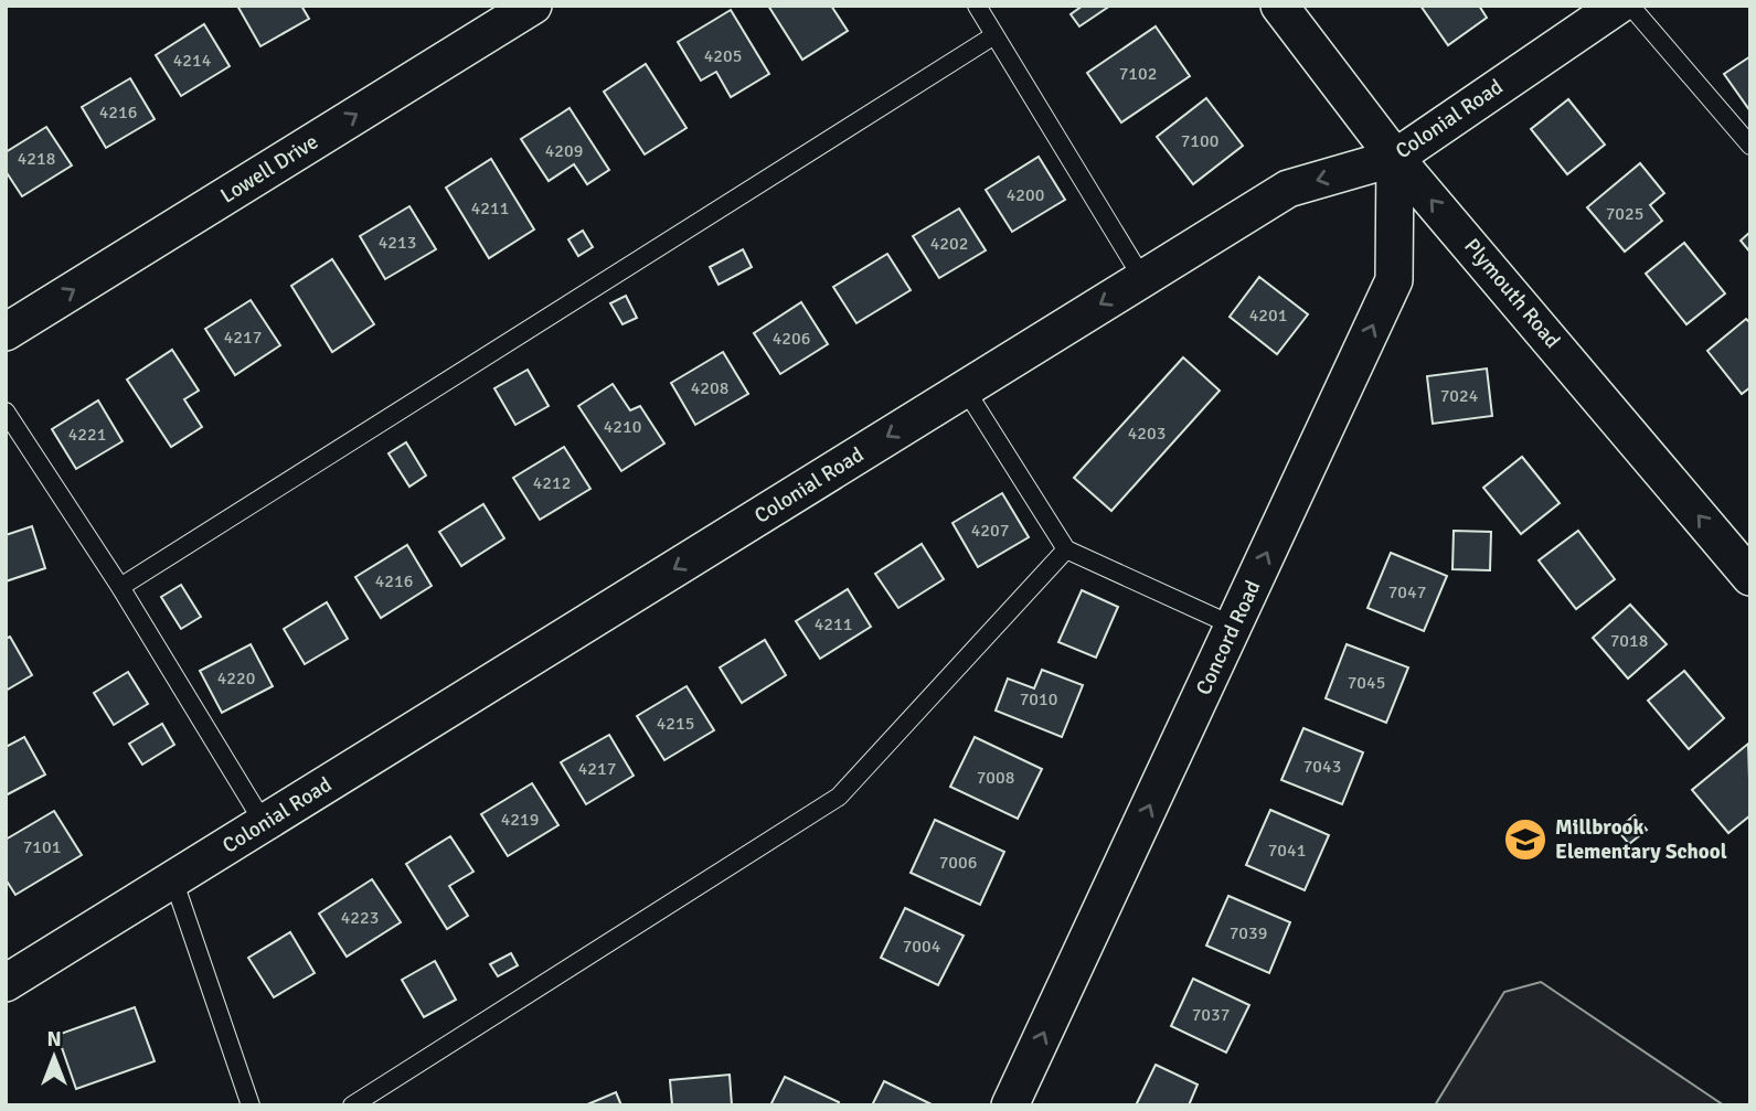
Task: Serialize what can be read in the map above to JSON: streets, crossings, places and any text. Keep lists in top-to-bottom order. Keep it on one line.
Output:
{"streets":{"street":["Colonial Road","Lowell Drive","Plymouth Road","Concord Road"]},"crossings":[["Colonial Road","Plymouth Road"],["Colonial Road","Concord Road"],["Plymouth Road","Concord Road"]],"one_way":["Colonial Road","Lowell Drive","Plymouth Road","Concord Road"],"places":{"school or university":["Millbrook Elementary School"]},"house_numbers":["4205","4214","7102","4216","7100","4209","4218","4200","4211","7025","4213","4202","4201","4217","4206","4208","7024","4210","4203","4221","4212","4207","4216","7047","4211","7018","4220","7045","7010","4215","7043","4217","7008","4219","7101","7041","7006","4223","7039","7004","7037"],"north":"top"}
